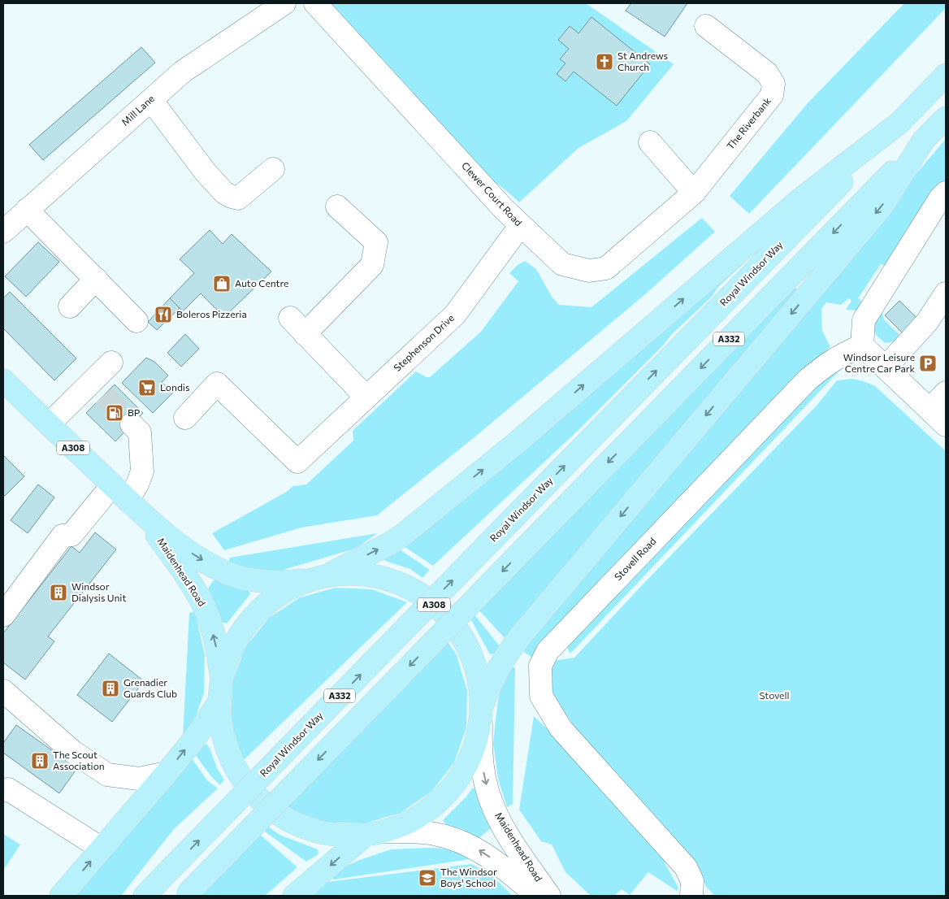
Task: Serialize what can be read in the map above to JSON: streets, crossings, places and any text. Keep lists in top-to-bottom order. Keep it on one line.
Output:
{"streets":{"main road":["Royal Windsor Way","A332","A308","Maidenhead Road"],"street":["Mill Lane","The Riverbank","Clewer Court Road","Stephenson Drive","Stovell Road"]},"crossings":[["The Riverbank","Clewer Court Road"],["Clewer Court Road","Stephenson Drive"],["Royal Windsor Way","A332"],["A308","Maidenhead Road"]],"parks":["Stovell"],"places":{"church":["St Andrews Church"],"shop":["Auto Centre"],"restaurant":["Boleros Pizzeria"],"parking":["Windsor Leisure Centre Car Park"],"supermarket":["Londis"],"fuel station":["BP"],"building":["Windsor Dialysis Unit","Grenadier Guards Club","The Scout Association"],"school or university":["The Windsor Boys' School"]}}
